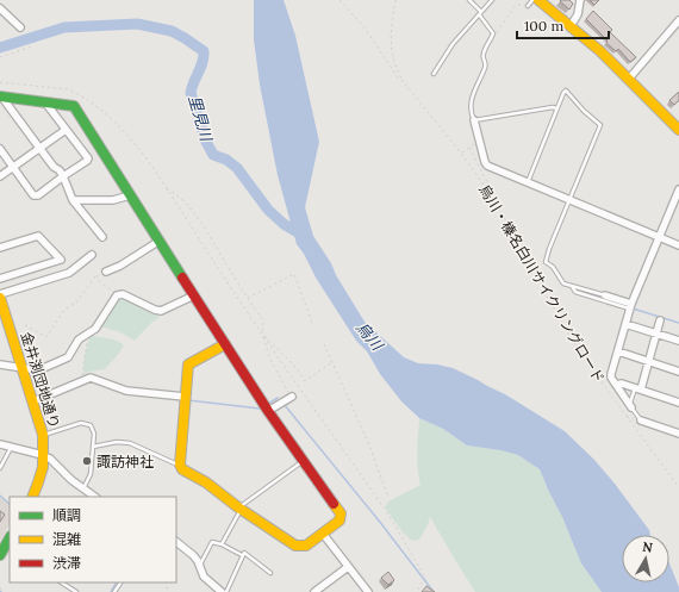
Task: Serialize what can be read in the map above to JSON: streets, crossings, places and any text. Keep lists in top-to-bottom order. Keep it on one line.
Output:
{"streets":{"street":["金井渕団地通り"],"path":["烏川・榛名白川サイクリングロード"]},"water":["里見川","烏川"],"places":["諏訪神社"],"legend":["順調","混雑","渋滞"],"scale_bar":"100 m","north":"top"}
